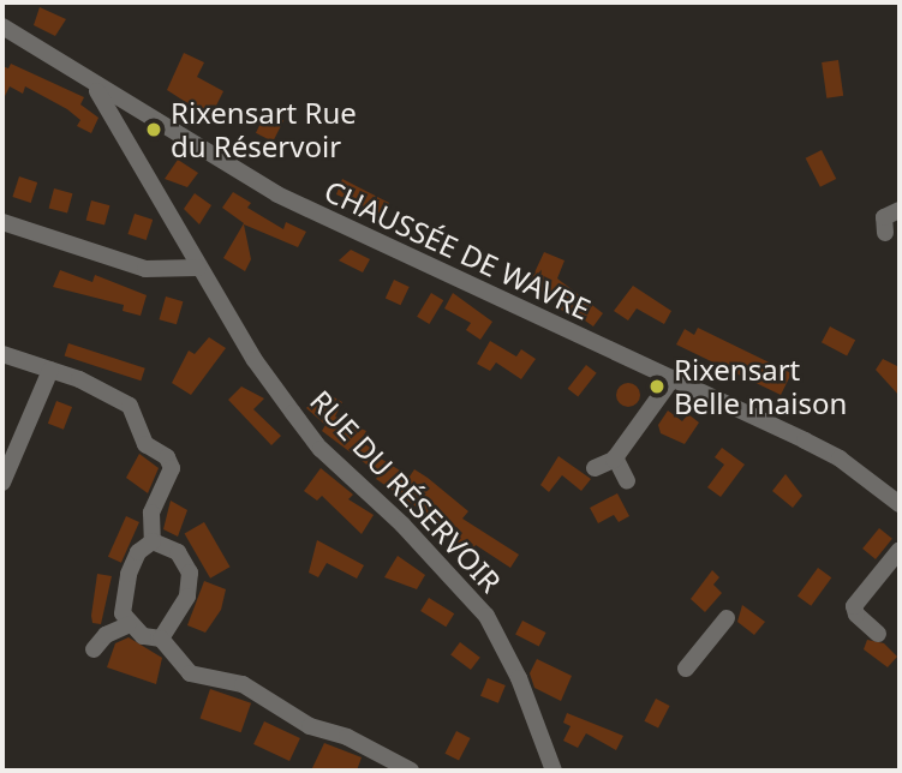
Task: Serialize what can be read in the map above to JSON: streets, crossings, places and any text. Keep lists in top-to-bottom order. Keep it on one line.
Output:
{"streets":{"street":["CHAUSSÉE DE WAVRE","RUE DU RÉSERVOIR"]},"crossings":[["CHAUSSÉE DE WAVRE","RUE DU RÉSERVOIR"]],"places":["Rixensart Rue du Réservoir","Rixensart Belle maison"]}
